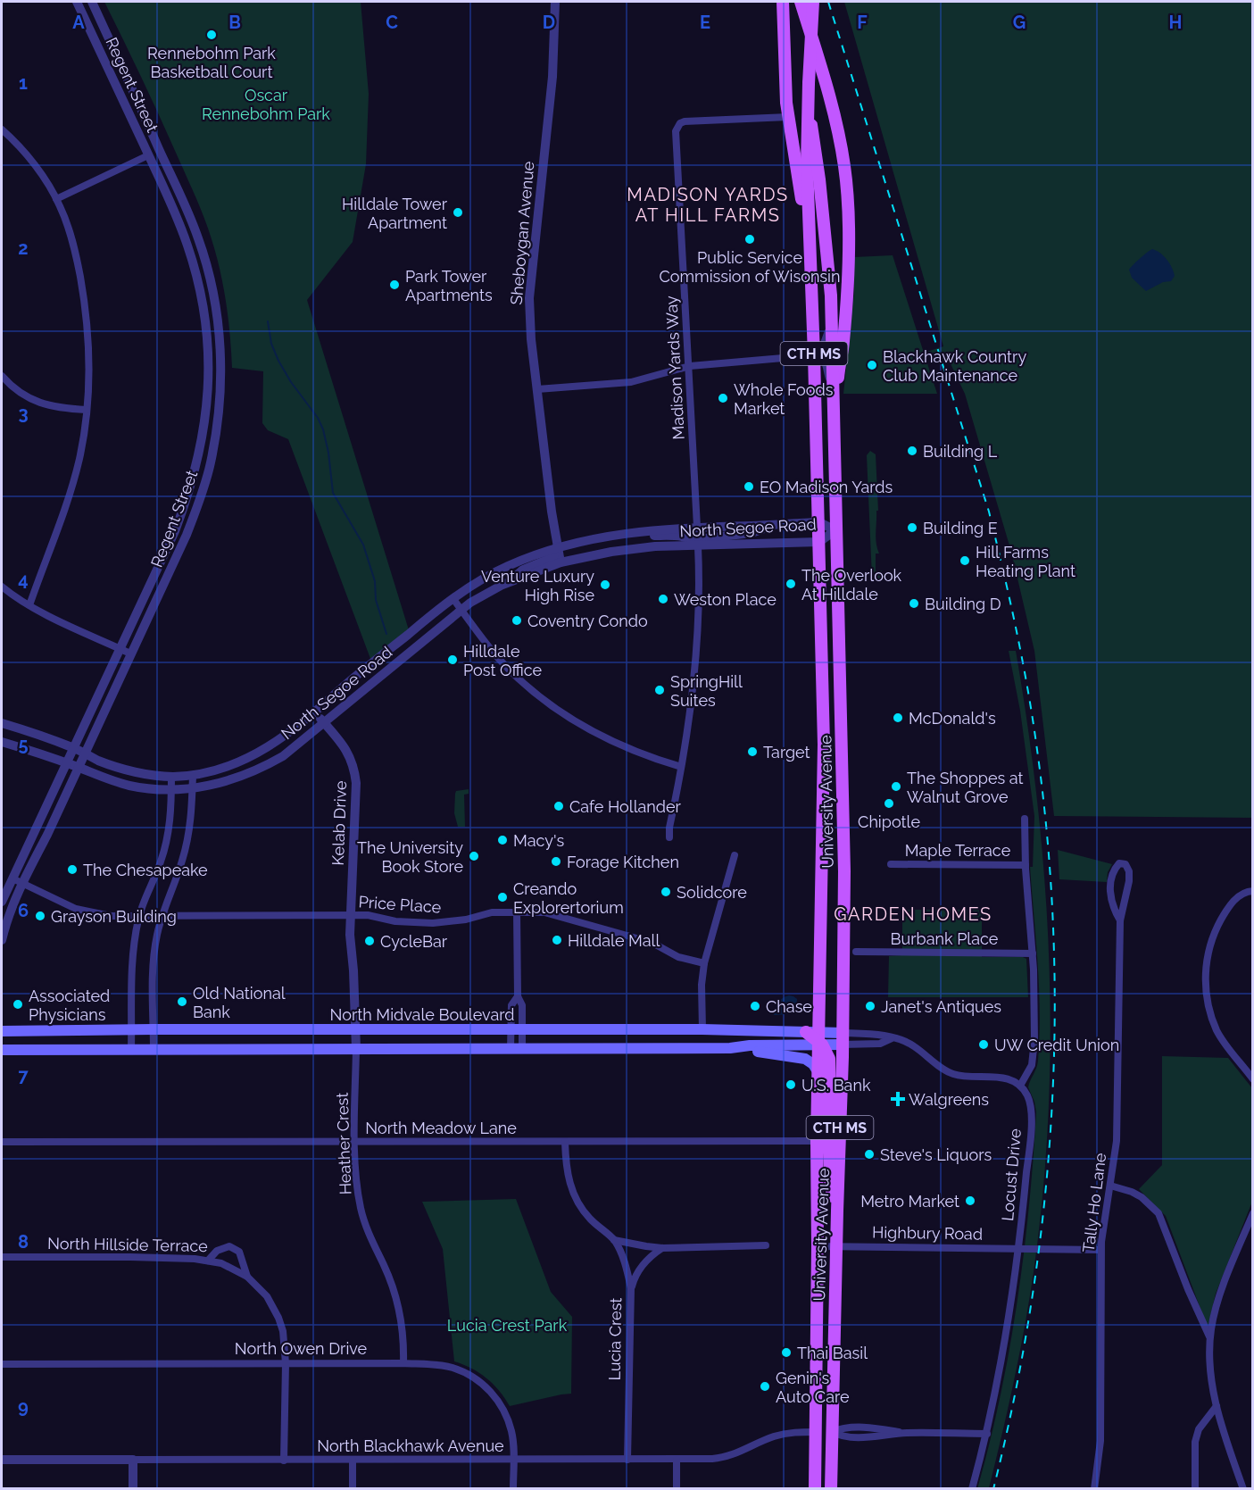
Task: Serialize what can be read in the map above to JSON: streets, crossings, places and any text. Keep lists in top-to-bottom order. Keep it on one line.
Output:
{"streets":{"main road":["CTH MS","University Avenue","North Midvale Boulevard"],"street":["Regent Street","Sheboygan Avenue","Madison Yards Way","North Segoe Road","Kelab Drive","Maple Terrace","Price Place","Burbank Place","North Meadow Lane","Heather Crest","Locust Drive","Tally Ho Lane","Highbury Road","North Hillside Terrace","Lucia Crest","North Owen Drive","North Blackhawk Avenue"]},"crossings":[["Regent Street","North Segoe Road"],["Regent Street","Price Place"],["Sheboygan Avenue","North Segoe Road"],["Madison Yards Way","North Segoe Road"],["North Segoe Road","University Avenue"],["North Segoe Road","Kelab Drive"],["University Avenue","North Meadow Lane"],["University Avenue","Highbury Road"],["University Avenue","North Blackhawk Avenue"],["Kelab Drive","Price Place"],["Kelab Drive","Heather Crest"],["Price Place","Heather Crest"],["North Midvale Boulevard","Heather Crest"],["North Meadow Lane","Heather Crest"],["North Meadow Lane","Lucia Crest"],["Heather Crest","North Owen Drive"],["Locust Drive","Highbury Road"],["Tally Ho Lane","Highbury Road"],["North Hillside Terrace","North Owen Drive"],["North Hillside Terrace","North Blackhawk Avenue"],["Lucia Crest","North Blackhawk Avenue"],["North Owen Drive","North Blackhawk Avenue"]],"districts":["MADISON YARDS AT HILL FARMS","GARDEN HOMES"],"parks":["Oscar Rennebohm Park","Lucia Crest Park"],"places":{"other":["Rennebohm Park Basketball Court","Hilldale Tower Apartment","Public Service Commission of Wisonsin","Park Tower Apartments","Blackhawk Country Club Maintenance","Whole Foods Market","Building L","EO Madison Yards","Building E","Hill Farms Heating Plant","The Overlook At Hilldale","Venture Luxury High Rise","Weston Place","Building D","Coventry Condo","Hilldale Post Office","SpringHill Suites","McDonald's","Target","The Shoppes at Walnut Grove","Chipotle","Cafe Hollander","Macy's","The University Book Store","Forage Kitchen","The Chesapeake","Solidcore","Creando Explorertorium","Grayson Building","Hilldale Mall","CycleBar","Old National Bank","Associated Physicians","Chase","Janet's Antiques","UW Credit Union","U.S. Bank","Steve's Liquors","Metro Market","Thai Basil","Genin's Auto Care"],"health":["Walgreens"]},"grid":{"columns":["A","B","C","D","E","F","G","H"],"rows":["1","2","3","4","5","6","7","8","9"]}}
